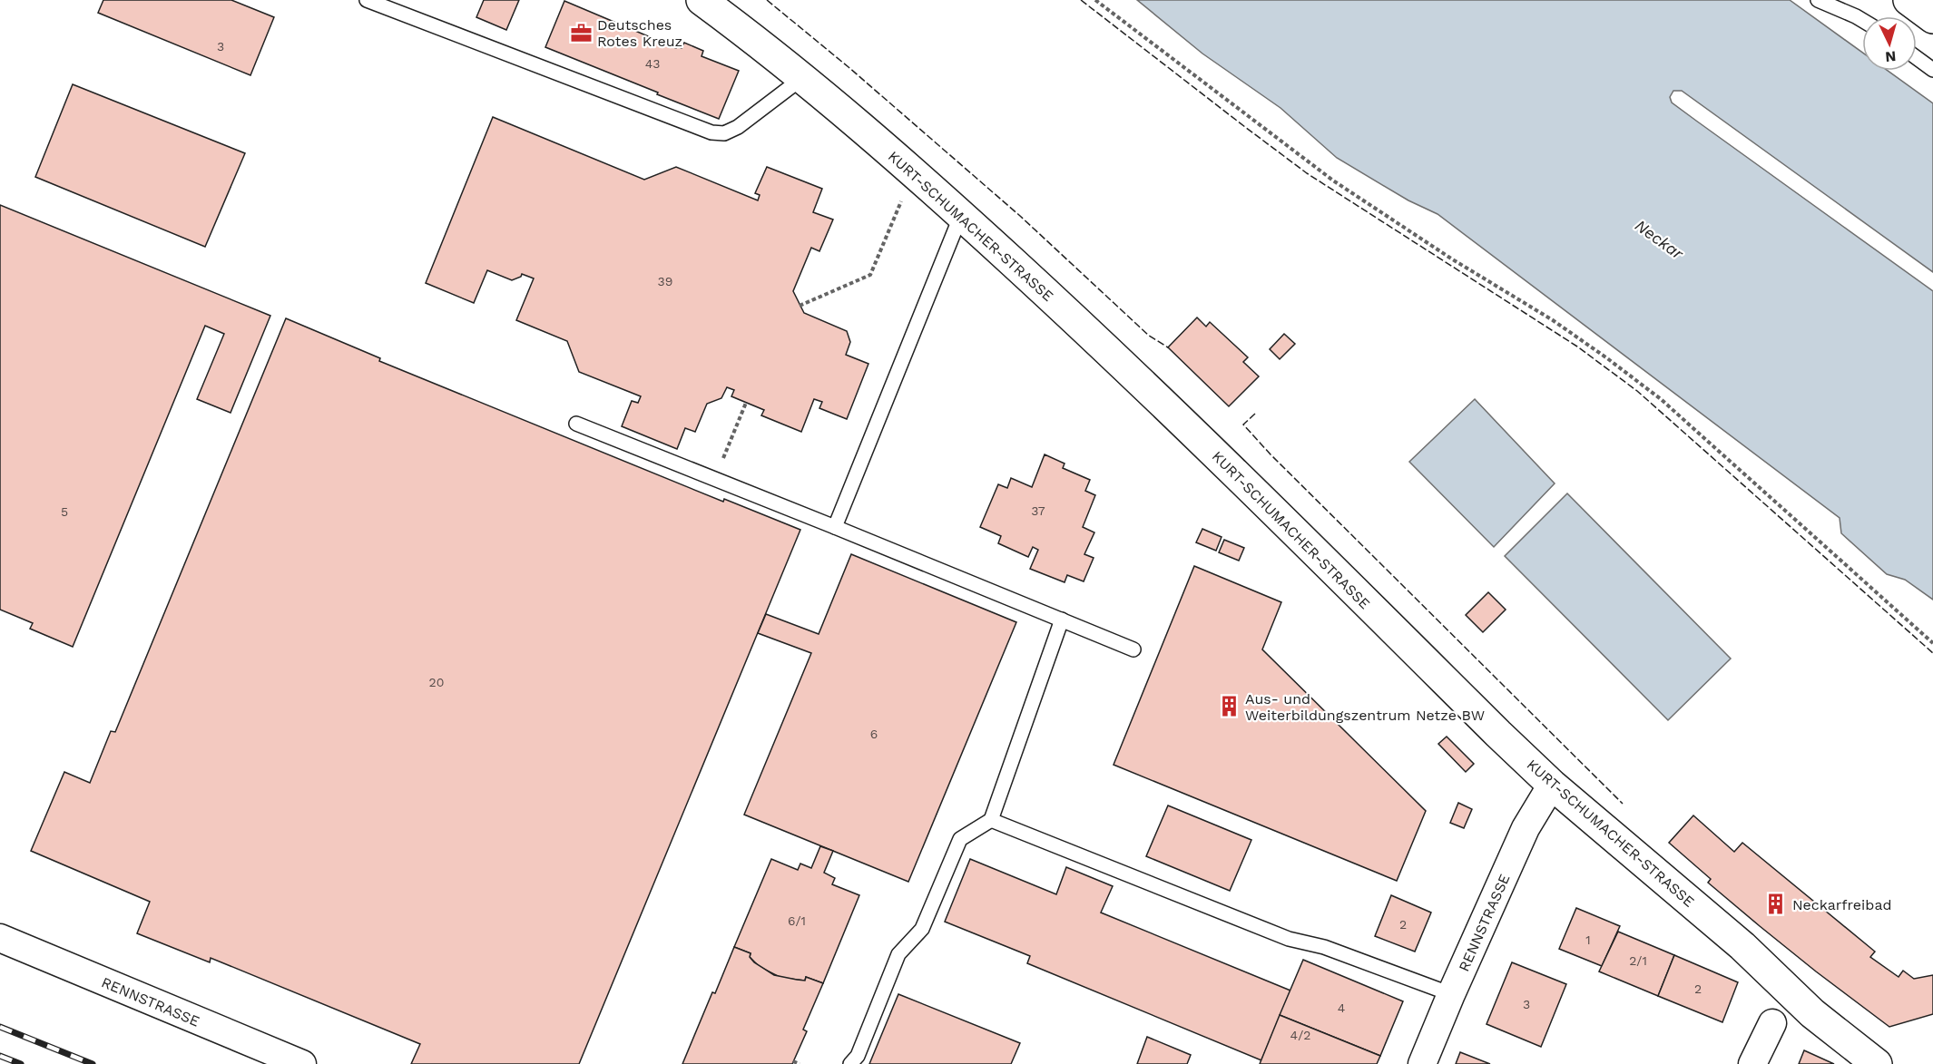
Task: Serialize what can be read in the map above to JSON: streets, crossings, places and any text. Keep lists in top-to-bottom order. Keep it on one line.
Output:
{"streets":{"main road":["KURT-SCHUMACHER-STRASSE"],"street":["RENNSTRASSE"]},"crossings":[["KURT-SCHUMACHER-STRASSE","RENNSTRASSE"]],"water":["Neckar"],"places":{"office":["Deutsches Rotes Kreuz"],"building":["Aus- und Weiterbildungszentrum Netze BW","Neckarfreibad"]},"house_numbers":["3","43","39","37","5","20","6","6/1","2","1","2/1","2","3","4","4/2"],"north":"bottom"}
